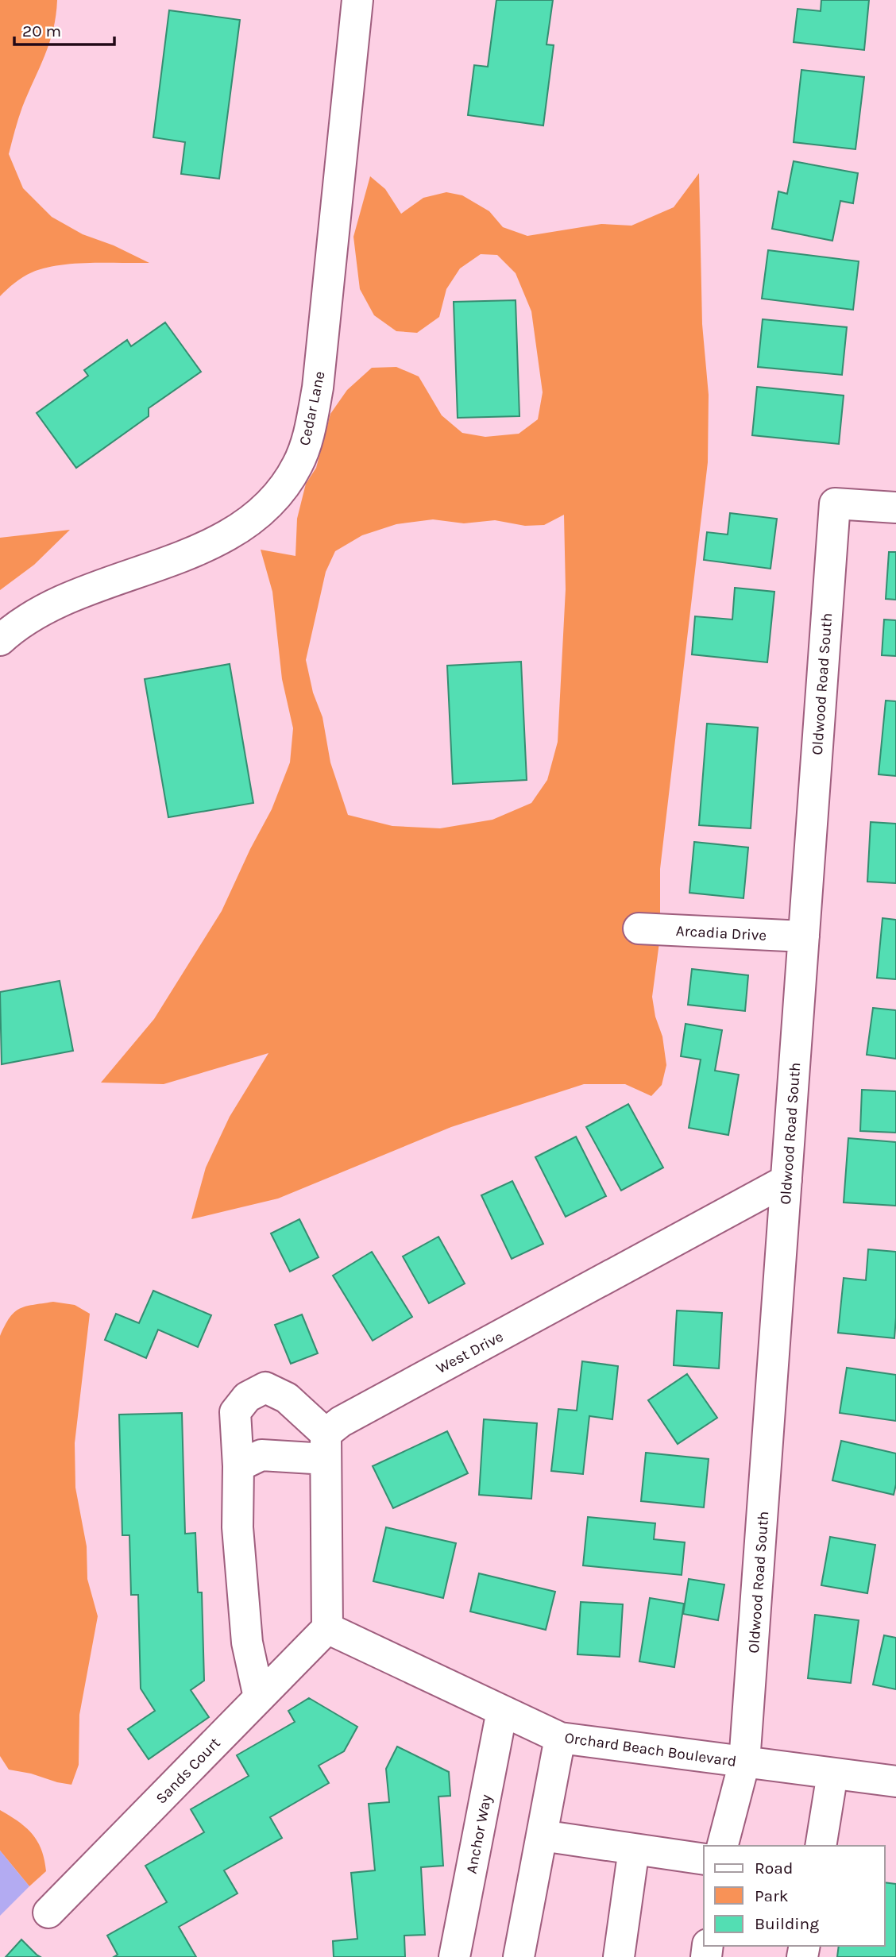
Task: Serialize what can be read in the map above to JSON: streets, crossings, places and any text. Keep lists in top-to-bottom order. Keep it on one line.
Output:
{"streets":{"street":["Cedar Lane","Oldwood Road South","Arcadia Drive","West Drive","Orchard Beach Boulevard","Sands Court","Anchor Way"]},"crossings":[["Oldwood Road South","Arcadia Drive"],["Oldwood Road South","West Drive"],["Oldwood Road South","Orchard Beach Boulevard"],["Orchard Beach Boulevard","Sands Court"],["Orchard Beach Boulevard","Anchor Way"]],"legend":["Road","Park","Building"],"scale_bar":"20 m"}
